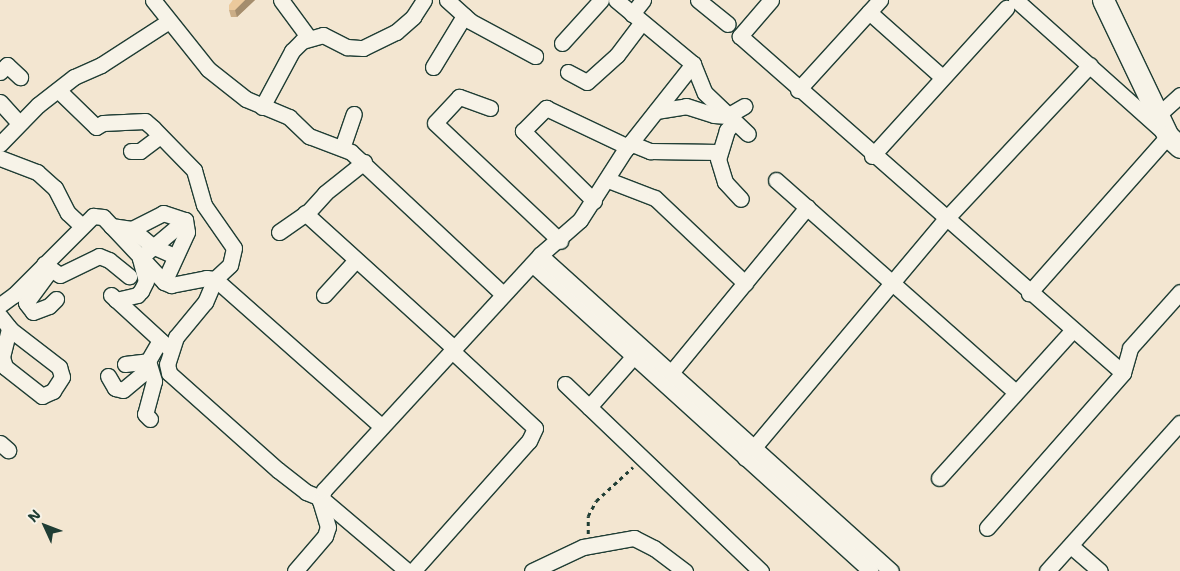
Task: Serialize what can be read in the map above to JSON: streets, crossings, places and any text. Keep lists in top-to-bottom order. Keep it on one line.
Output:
{"north":"top left"}
